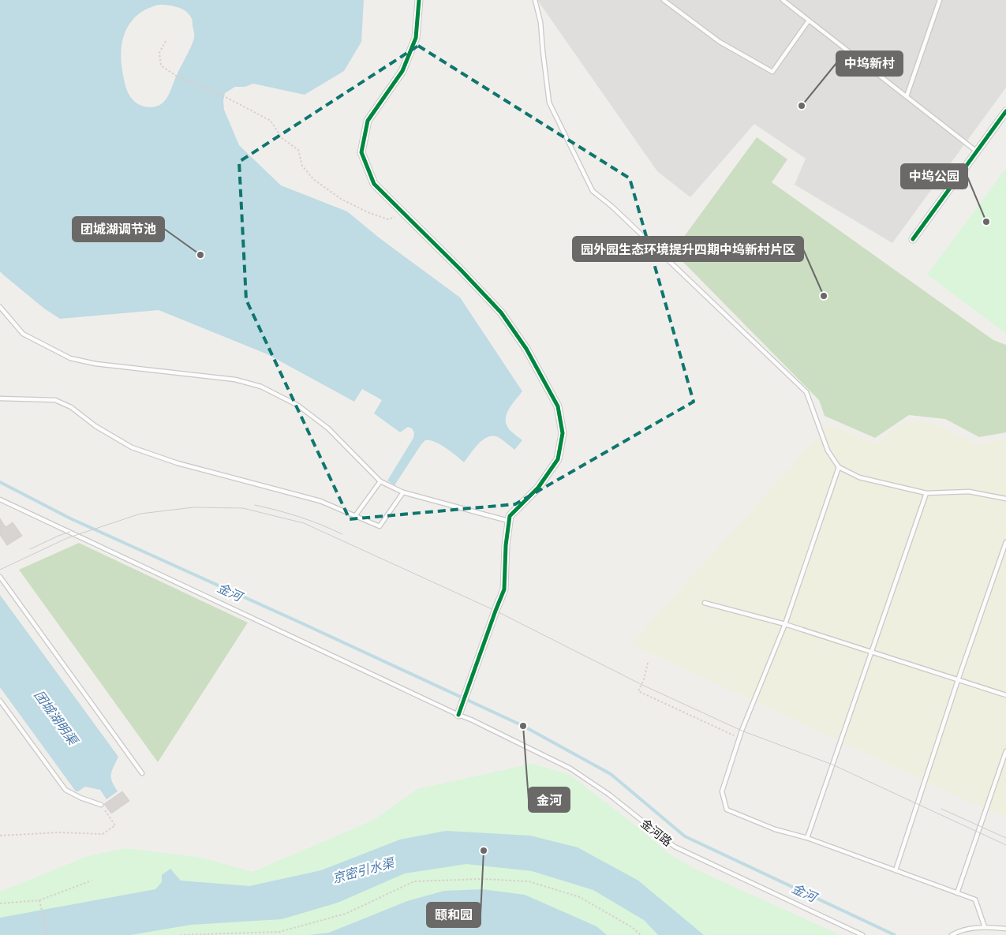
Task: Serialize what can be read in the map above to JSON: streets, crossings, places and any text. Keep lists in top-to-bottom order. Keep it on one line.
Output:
{"streets":{"lane":["金河路"]},"water":["金河","团城湖明渠","京密引水渠"],"places":["中坞新村","中坞公园","团城湖调节池","园外园生态环境提升四期中坞新村片区","金河","颐和园"]}
